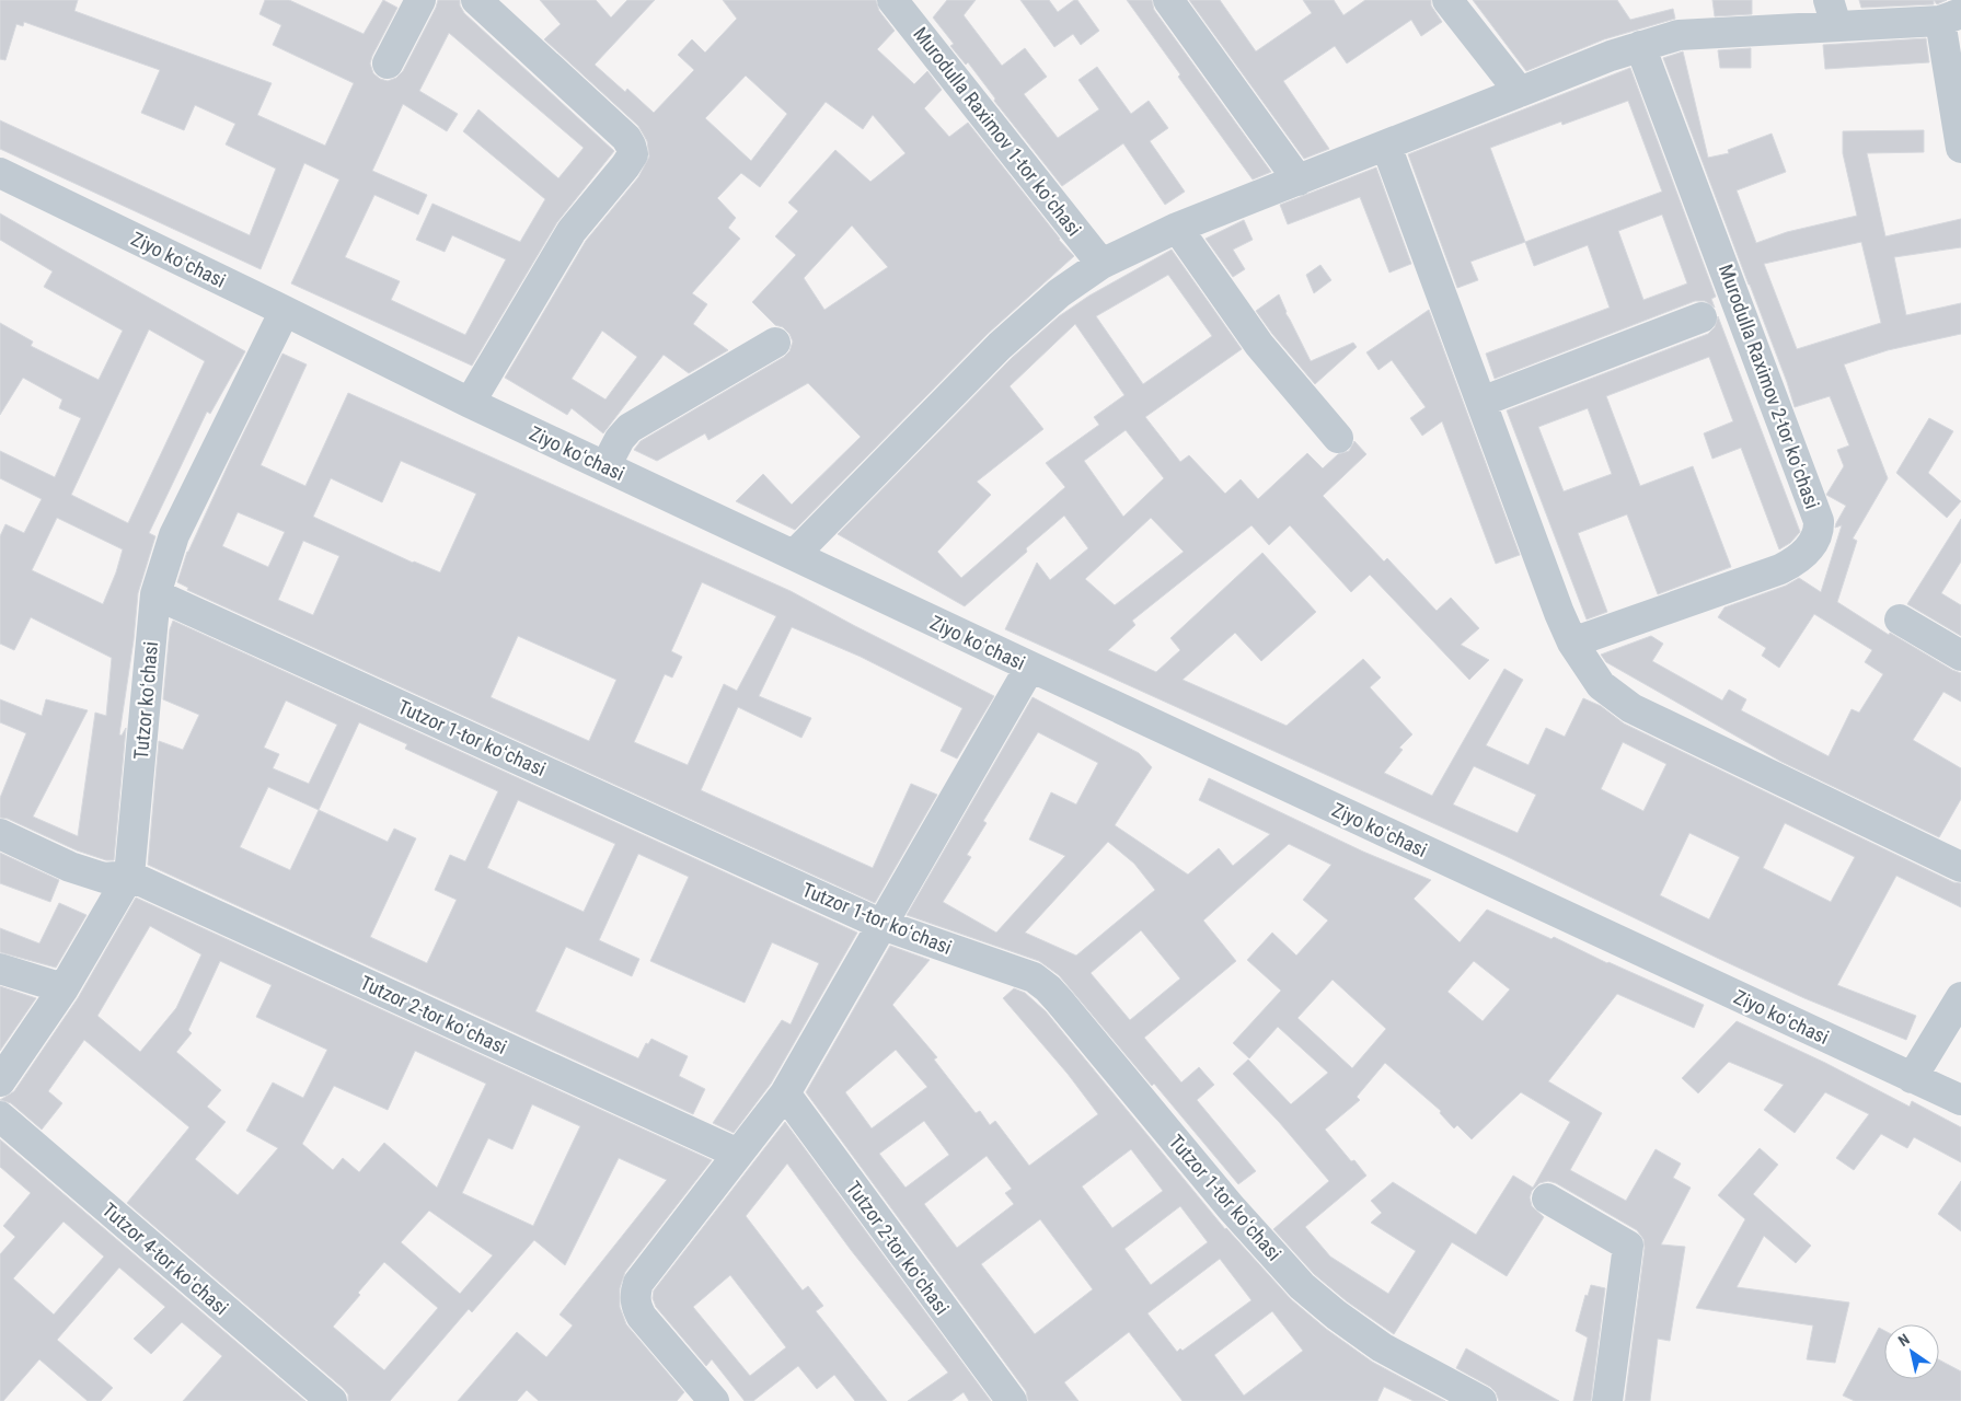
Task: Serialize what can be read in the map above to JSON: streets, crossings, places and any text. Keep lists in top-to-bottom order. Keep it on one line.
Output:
{"streets":{"street":["Murodulla Raximov 1-tor koʻchasi","Ziyo koʻchasi","Murodulla Raximov 2-tor koʻchasi","Tutzor koʻchasi","Tutzor 1-tor koʻchasi","Tutzor 2-tor koʻchasi","Tutzor 4-tor koʻchasi"]},"crossings":[["Ziyo koʻchasi","Tutzor koʻchasi"],["Tutzor koʻchasi","Tutzor 1-tor koʻchasi"],["Tutzor koʻchasi","Tutzor 2-tor koʻchasi"]],"north":"top left"}
